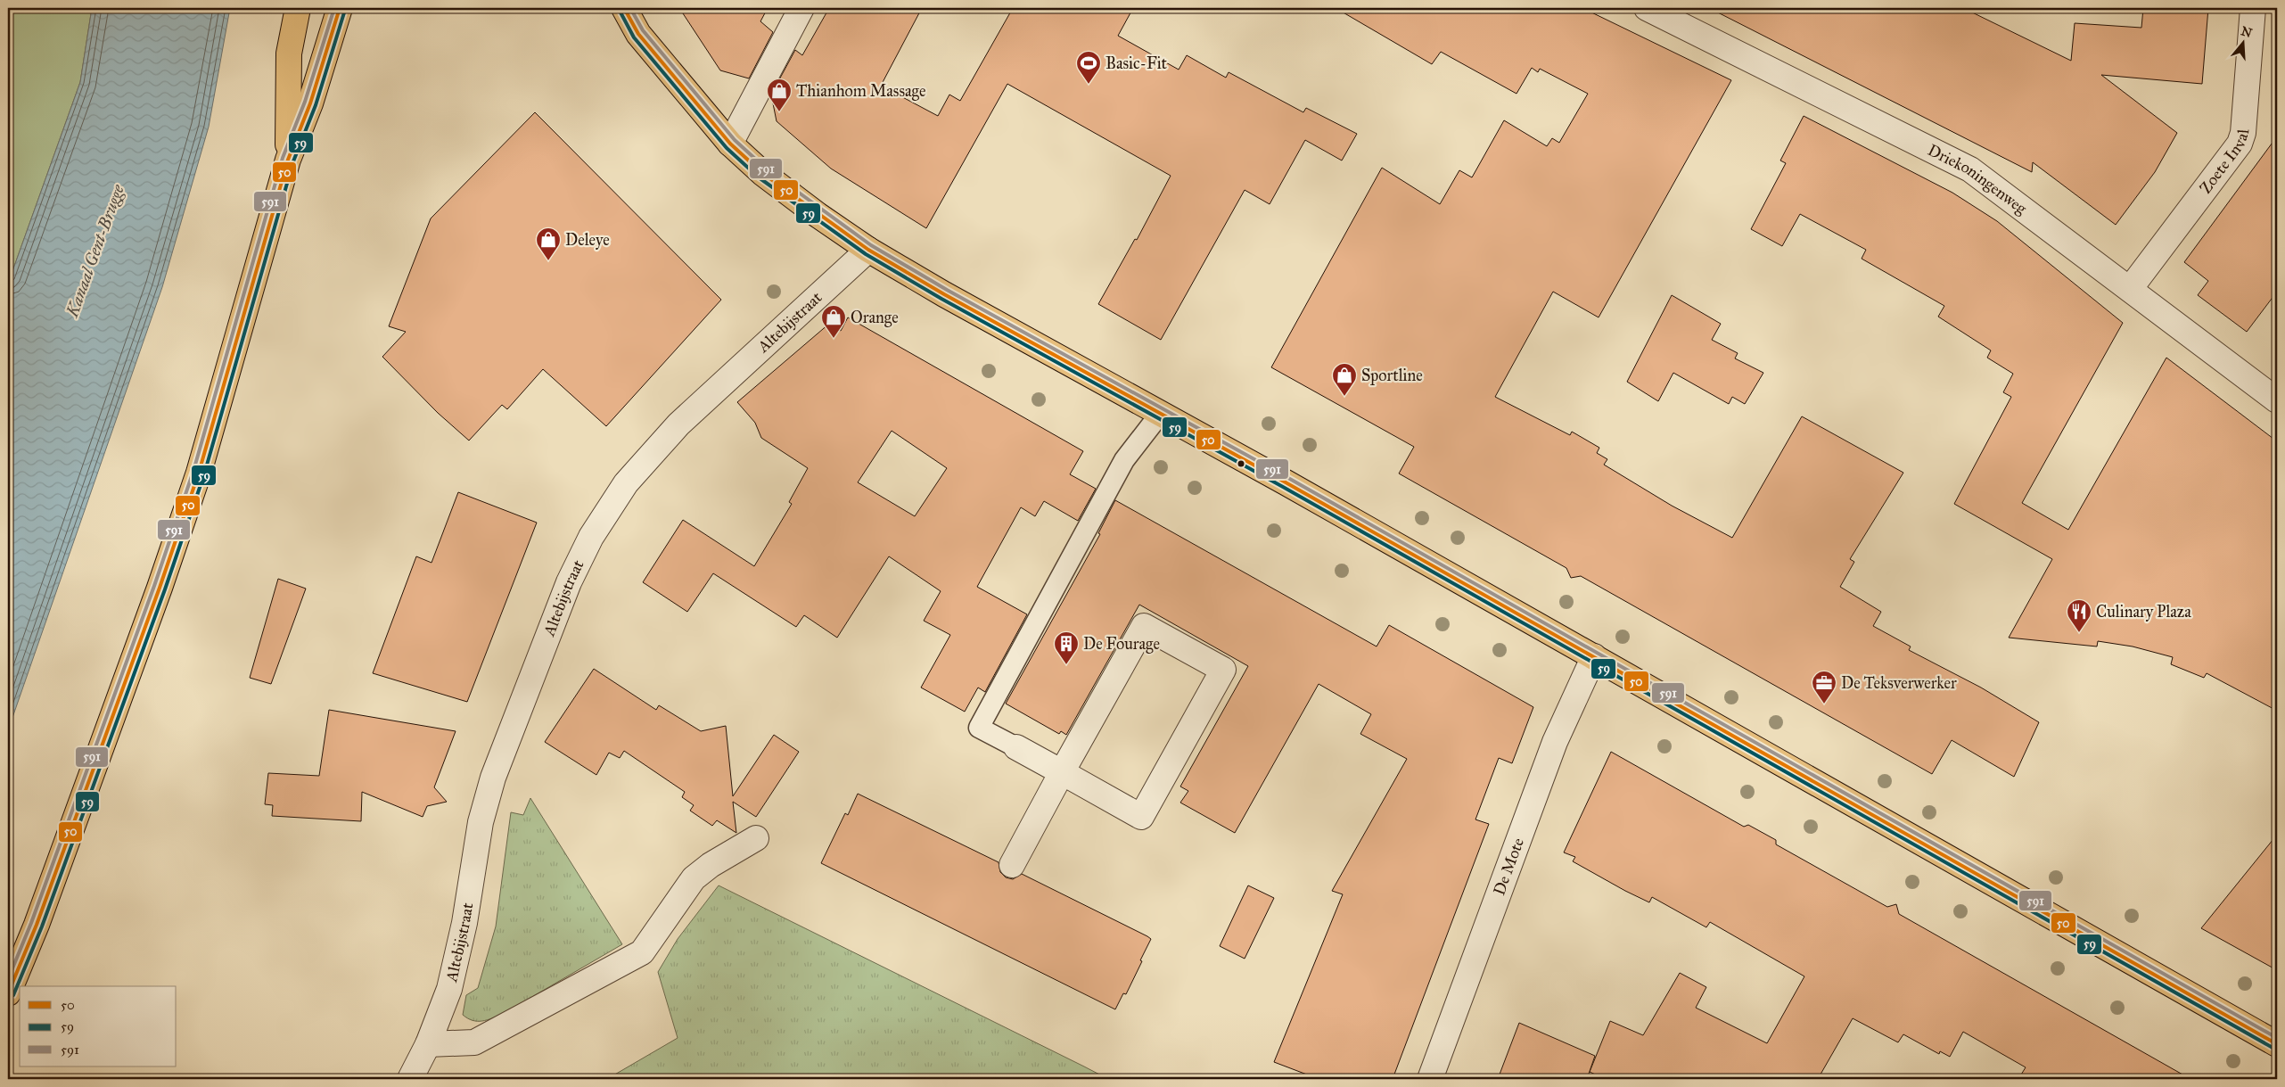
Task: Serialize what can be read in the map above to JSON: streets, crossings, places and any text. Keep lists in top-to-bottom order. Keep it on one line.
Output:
{"streets":{"street":["Zoete Inval","Driekoningenweg","Altebijstraat","De Mote"]},"crossings":[["Zoete Inval","Driekoningenweg"]],"water":["Kanaal Gent-Brugge"],"places":{"sports":["Basic-Fit"],"shop":["Thianhom Massage","Deleye","Orange","Sportline"],"restaurant":["Culinary Plaza"],"building":["De Fourage"],"office":["De Teksverwerker"]},"lines":["transit line 50","transit line 591","transit line 59"],"legend":["50","59","591"],"north":"top"}
